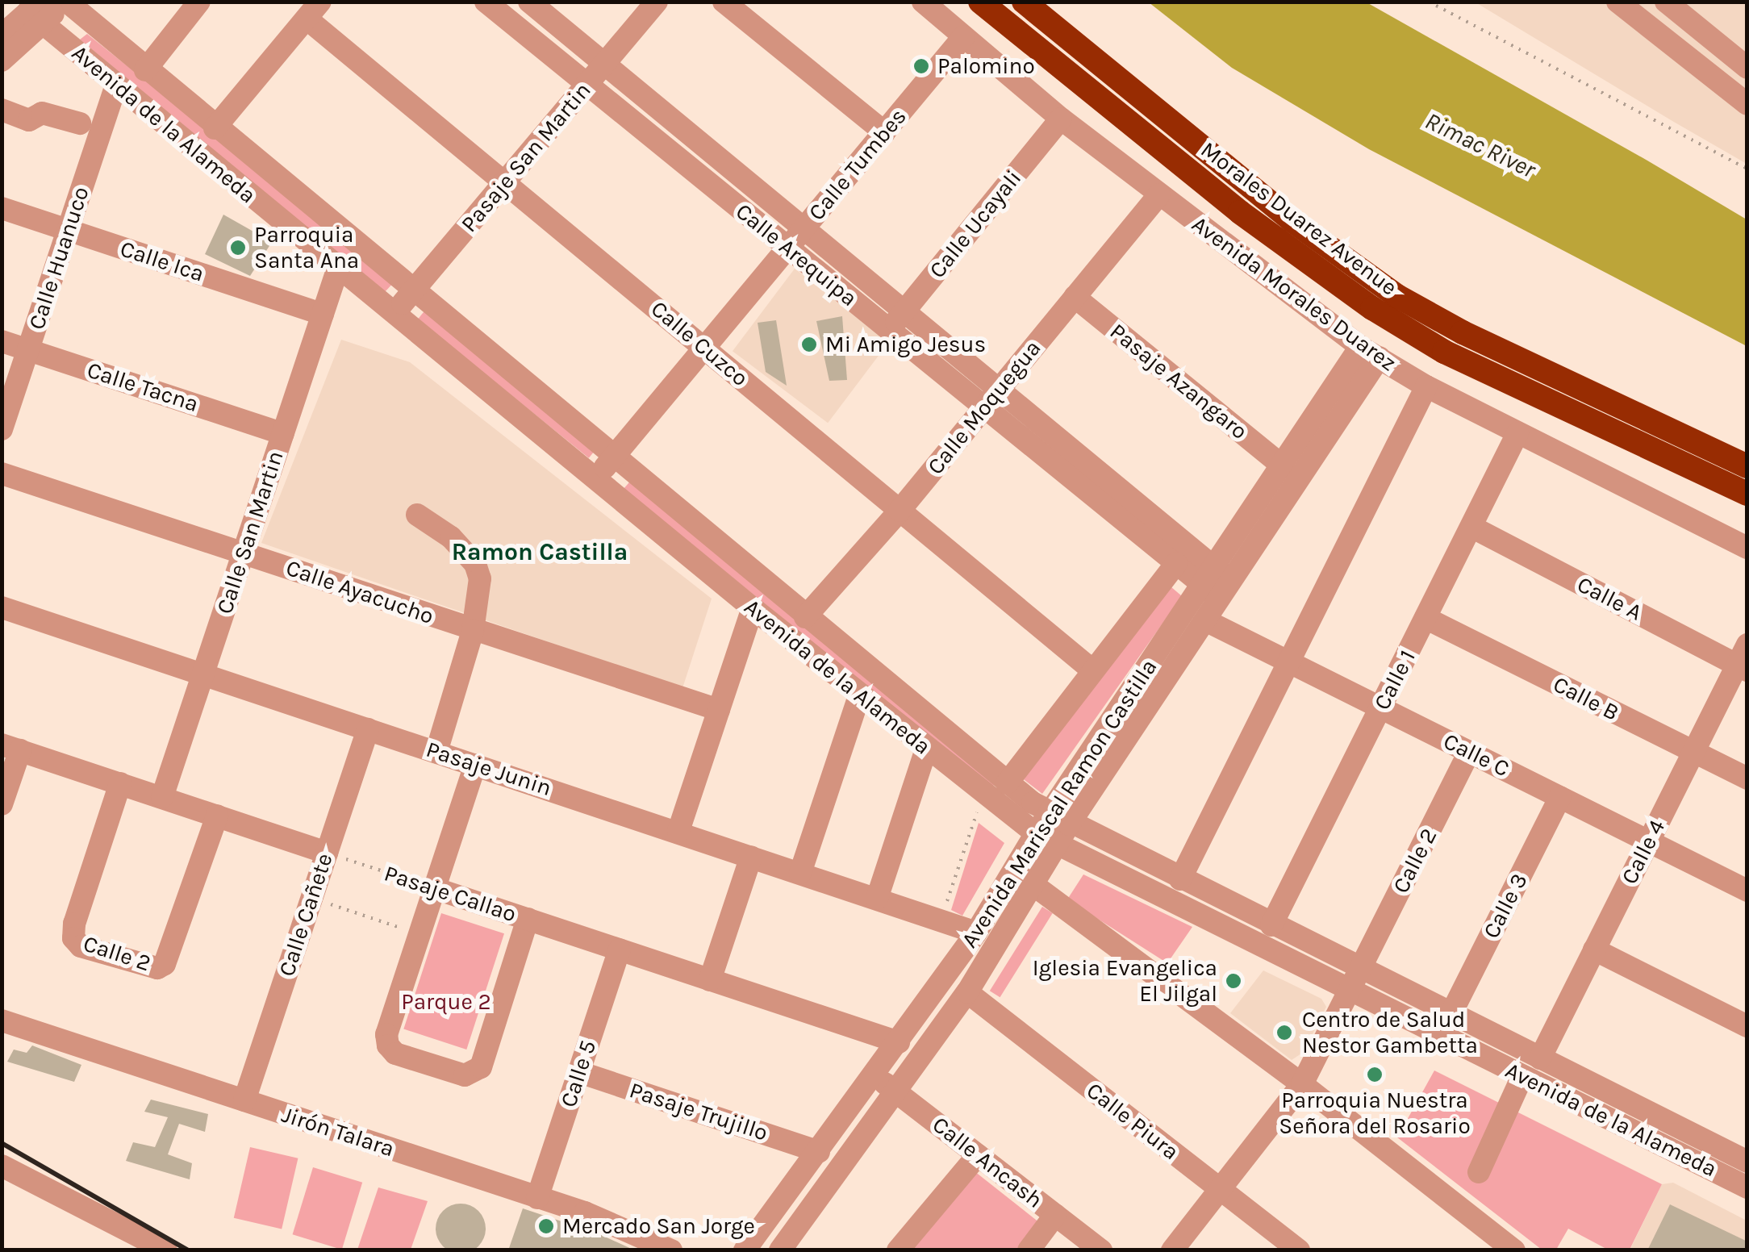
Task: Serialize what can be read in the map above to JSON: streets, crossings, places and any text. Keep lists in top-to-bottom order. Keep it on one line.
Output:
{"streets":{"highway":["Morales Duarez Avenue"],"street":["Avenida de la Alameda","Pasaje San Martin","Calle Tumbes","Calle Ucayali","Calle Arequipa","Calle Huanuco","Calle Ica","Avenida Morales Duarez","Calle Cuzco","Pasaje Azangaro","Calle Tacna","Calle Moquegua","Calle San Martin","Calle Ayacucho","Calle A","Calle 1","Calle B","Calle C","Pasaje Junin","Avenida Mariscal Ramon Castilla","Calle 4","Calle 2","Pasaje Callao","Calle 3","Calle Cañete","Calle 5","Pasaje Trujillo","Calle Piura","Jirón Talara","Calle Ancash"]},"crossings":[["Avenida de la Alameda","Pasaje San Martin"],["Avenida de la Alameda","Calle Tumbes"],["Avenida de la Alameda","Calle Huanuco"],["Avenida de la Alameda","Calle Moquegua"],["Avenida de la Alameda","Calle San Martin"],["Avenida de la Alameda","Calle 1"],["Avenida de la Alameda","Avenida Mariscal Ramon Castilla"],["Avenida de la Alameda","Calle 4"],["Avenida de la Alameda","Calle 2"],["Avenida de la Alameda","Calle 3"],["Pasaje San Martin","Calle Arequipa"],["Pasaje San Martin","Calle Cuzco"],["Calle Tumbes","Calle Arequipa"],["Calle Tumbes","Avenida Morales Duarez"],["Calle Tumbes","Calle Cuzco"],["Calle Ucayali","Calle Arequipa"],["Calle Ucayali","Avenida Morales Duarez"],["Calle Arequipa","Calle Moquegua"],["Calle Arequipa","Avenida Mariscal Ramon Castilla"],["Calle Huanuco","Calle Ica"],["Calle Huanuco","Calle Tacna"],["Calle Ica","Calle San Martin"],["Avenida Morales Duarez","Calle Moquegua"],["Avenida Morales Duarez","Calle 1"],["Avenida Morales Duarez","Avenida Mariscal Ramon Castilla"],["Calle Cuzco","Calle Moquegua"],["Pasaje Azangaro","Calle Moquegua"],["Pasaje Azangaro","Avenida Mariscal Ramon Castilla"],["Calle Tacna","Calle San Martin"],["Calle San Martin","Calle Ayacucho"],["Calle San Martin","Pasaje Junin"],["Calle A","Calle 1"],["Calle A","Calle 4"],["Calle 1","Calle B"],["Calle 1","Calle C"],["Calle B","Calle 4"],["Calle C","Avenida Mariscal Ramon Castilla"],["Calle C","Calle 4"],["Calle C","Calle 2"],["Calle C","Calle 3"],["Pasaje Junin","Avenida Mariscal Ramon Castilla"],["Pasaje Junin","Calle Cañete"],["Avenida Mariscal Ramon Castilla","Pasaje Callao"],["Avenida Mariscal Ramon Castilla","Pasaje Trujillo"],["Avenida Mariscal Ramon Castilla","Calle Piura"],["Avenida Mariscal Ramon Castilla","Calle Ancash"],["Calle 2","Calle Piura"],["Pasaje Callao","Calle Cañete"],["Pasaje Callao","Calle 5"],["Calle Cañete","Jirón Talara"],["Calle 5","Pasaje Trujillo"],["Calle 5","Jirón Talara"]],"districts":["Ramon Castilla"],"water":["Rimac River"],"parks":["Parque 2"],"places":["Palomino","Parroquia Santa Ana","Mi Amigo Jesus","Iglesia Evangelica El Jilgal","Centro de Salud Nestor Gambetta","Parroquia Nuestra Señora del Rosario","Mercado San Jorge"]}
